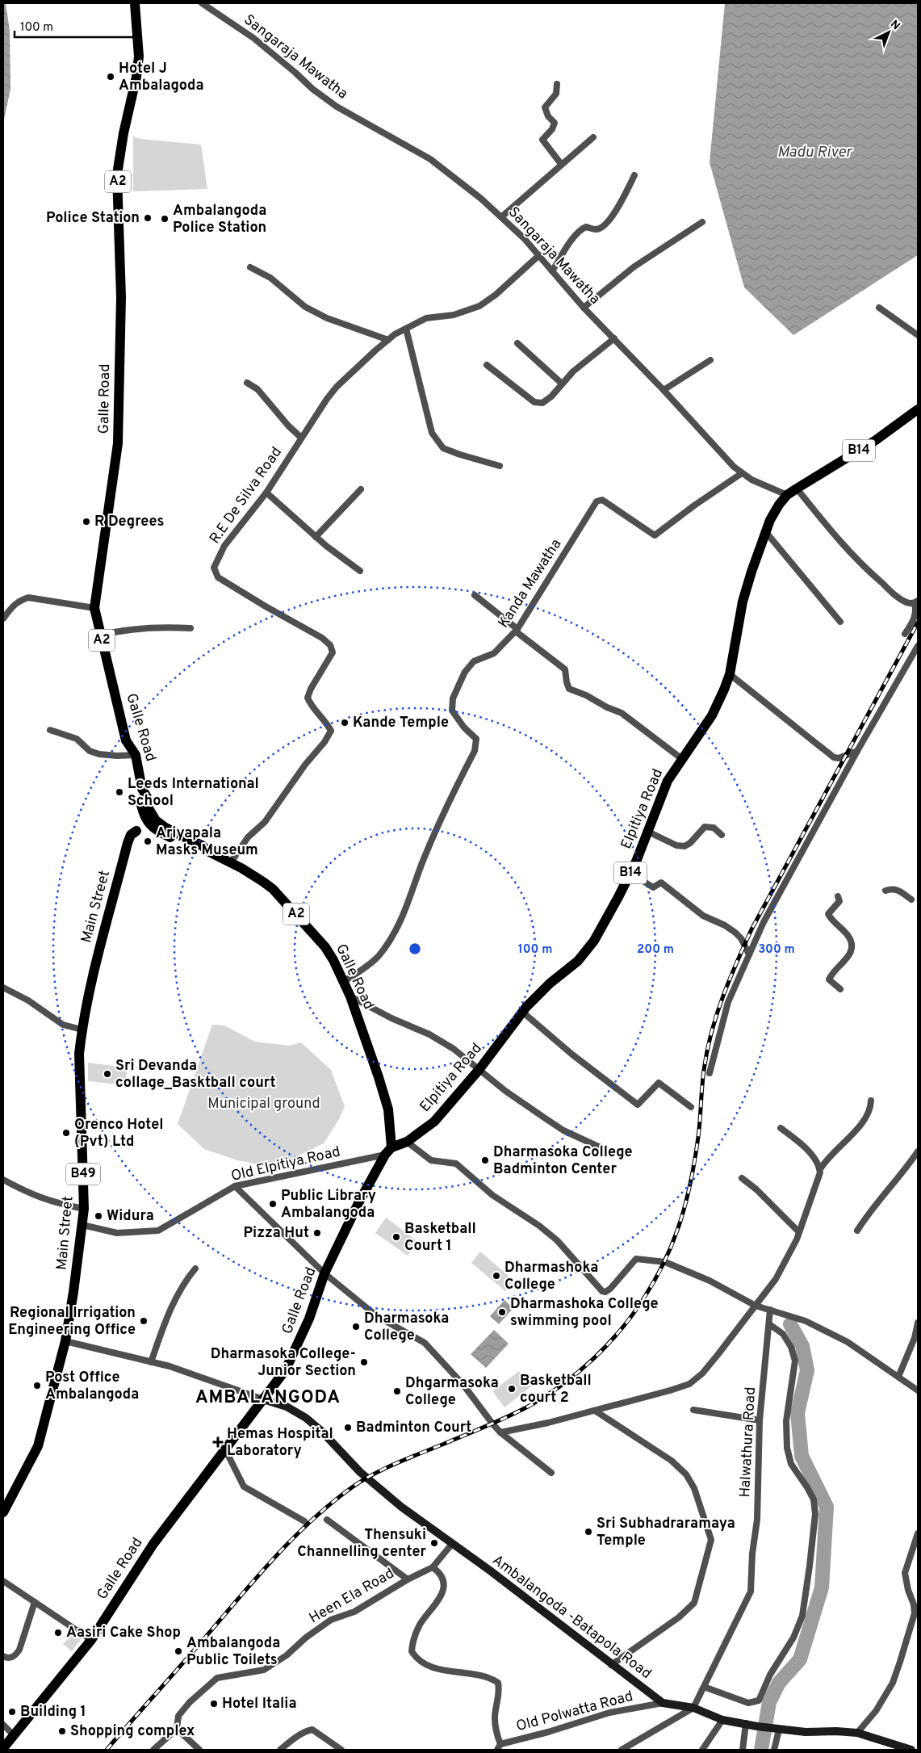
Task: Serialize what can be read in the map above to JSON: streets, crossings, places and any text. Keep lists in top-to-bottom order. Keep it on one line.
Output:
{"streets":{"main road":["A2","Galle Road","B14","Elpitiya Road","Main Street","B49","Ambalangoda -Batapola Road"],"street":["Sangaraja Mawatha","R.E De Silva Road","Kanda Mawatha","Old Elpitiya Road","Halwathura Road","Heen Ela Road","Old Polwatta Road"]},"crossings":[["Sangaraja Mawatha","R.E De Silva Road"],["Sangaraja Mawatha","Kanda Mawatha"],["Sangaraja Mawatha","Elpitiya Road"],["Galle Road","R.E De Silva Road"],["Galle Road","Kanda Mawatha"],["Galle Road","Elpitiya Road"],["Galle Road","Old Elpitiya Road"],["Galle Road","Ambalangoda -Batapola Road"],["Elpitiya Road","Old Elpitiya Road"],["Main Street","Old Elpitiya Road"],["Halwathura Road","Ambalangoda -Batapola Road"],["Heen Ela Road","Ambalangoda -Batapola Road"],["Ambalangoda -Batapola Road","Old Polwatta Road"]],"districts":["AMBALANGODA"],"water":["Madu River"],"parks":["Municipal ground"],"places":{"other":["Hotel J Ambalagoda","Police Station","Ambalangoda Police Station","R Degrees","Kande Temple","Leeds International School","Ariyapala Masks Museum","Sri Devanda collage_Basktball court","Orenco Hotel (Pvt) Ltd","Dharmasoka College Badminton Center","Public Library Ambalangoda","Widura","Pizza Hut","Basketball Court 1","Dharmashoka College","Dharmashoka College swimming pool","Regional Irrigation Engineering Office","Dharmasoka College","Dharmasoka College- Junior Section","Post Office Ambalangoda","Basketball court 2","Dhgarmasoka College","Badminton Court","Sri Subhadraramaya Temple","Thensuki Channelling center","Aasiri Cake Shop","Ambalangoda Public Toilets","Hotel Italia","Building 1","Shopping complex"],"health":["Hemas Hospital Laboratory"]},"scale_bar":"100 m","north":"top right","rings":["100 m","200 m","300 m"]}
